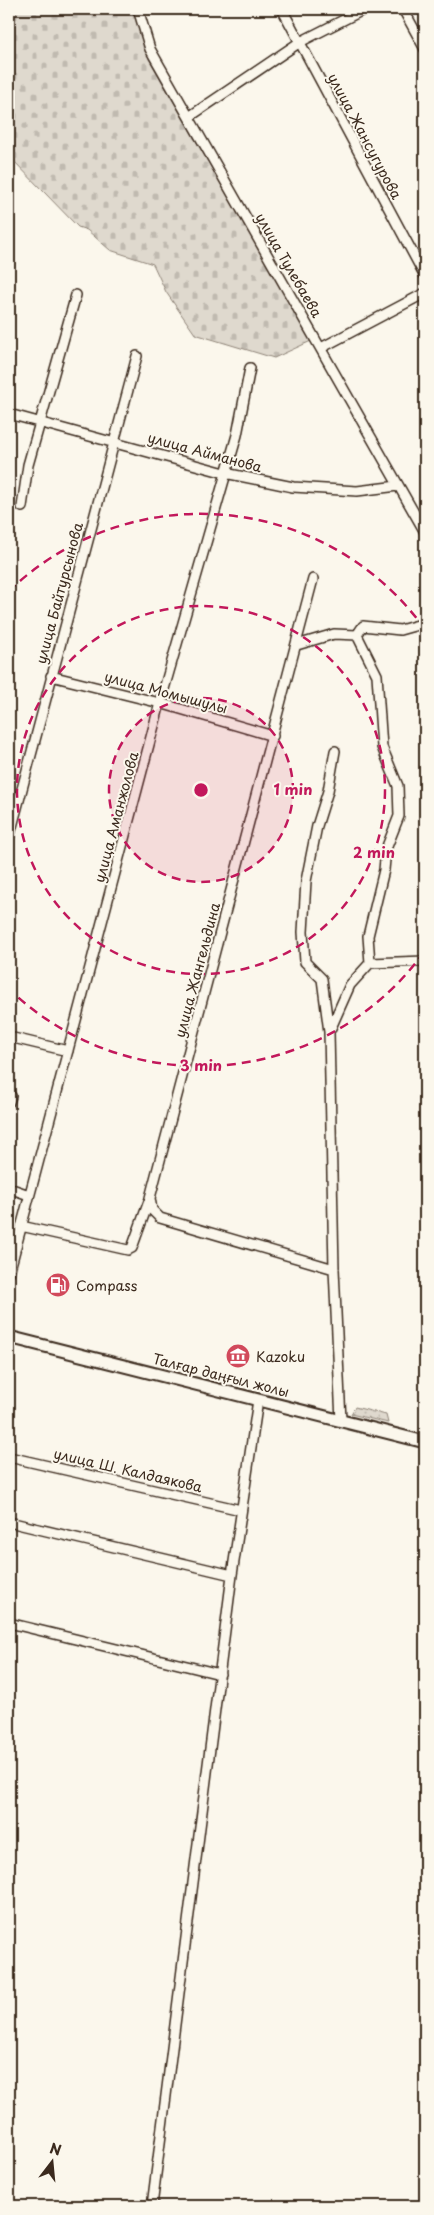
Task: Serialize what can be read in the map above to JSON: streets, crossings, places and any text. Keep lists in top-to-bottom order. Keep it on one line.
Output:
{"streets":{"main road":["Талғар даңғыл жолы"],"street":["улица Жансугурова","улица Тулебаева","улица Айманова","улица Байтурсынова","улица Момышулы","улица Аманжолова","улица Жангельдина","улица Ш. Калдаякова"]},"crossings":[["улица Тулебаева","улица Айманова"],["улица Айманова","улица Байтурсынова"],["улица Айманова","улица Аманжолова"],["улица Байтурсынова","улица Момышулы"],["улица Момышулы","улица Аманжолова"],["улица Момышулы","улица Жангельдина"],["улица Аманжолова","улица Жангельдина"]],"places":{"fuel station":["Compass"],"museum":["Kazoku"]},"north":"top","rings":["1 min","2 min","3 min"]}
